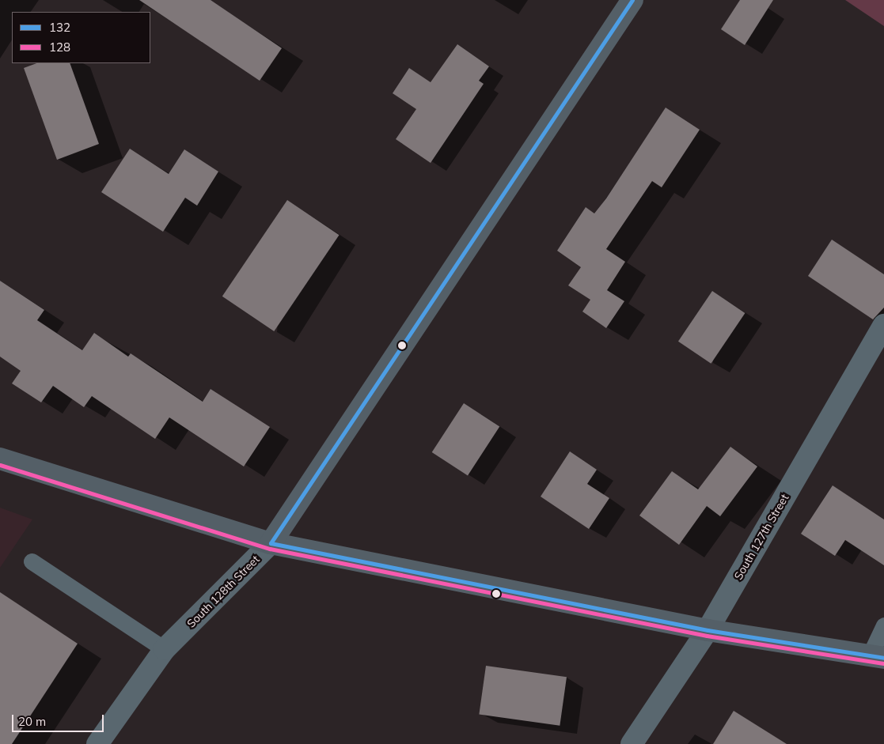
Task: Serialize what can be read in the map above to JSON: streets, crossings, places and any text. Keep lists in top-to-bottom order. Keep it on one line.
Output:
{"streets":{"street":["South 127th Street","South 128th Street"]},"lines":["transit line 132","transit line 128"],"legend":["132","128"],"scale_bar":"20 m"}
